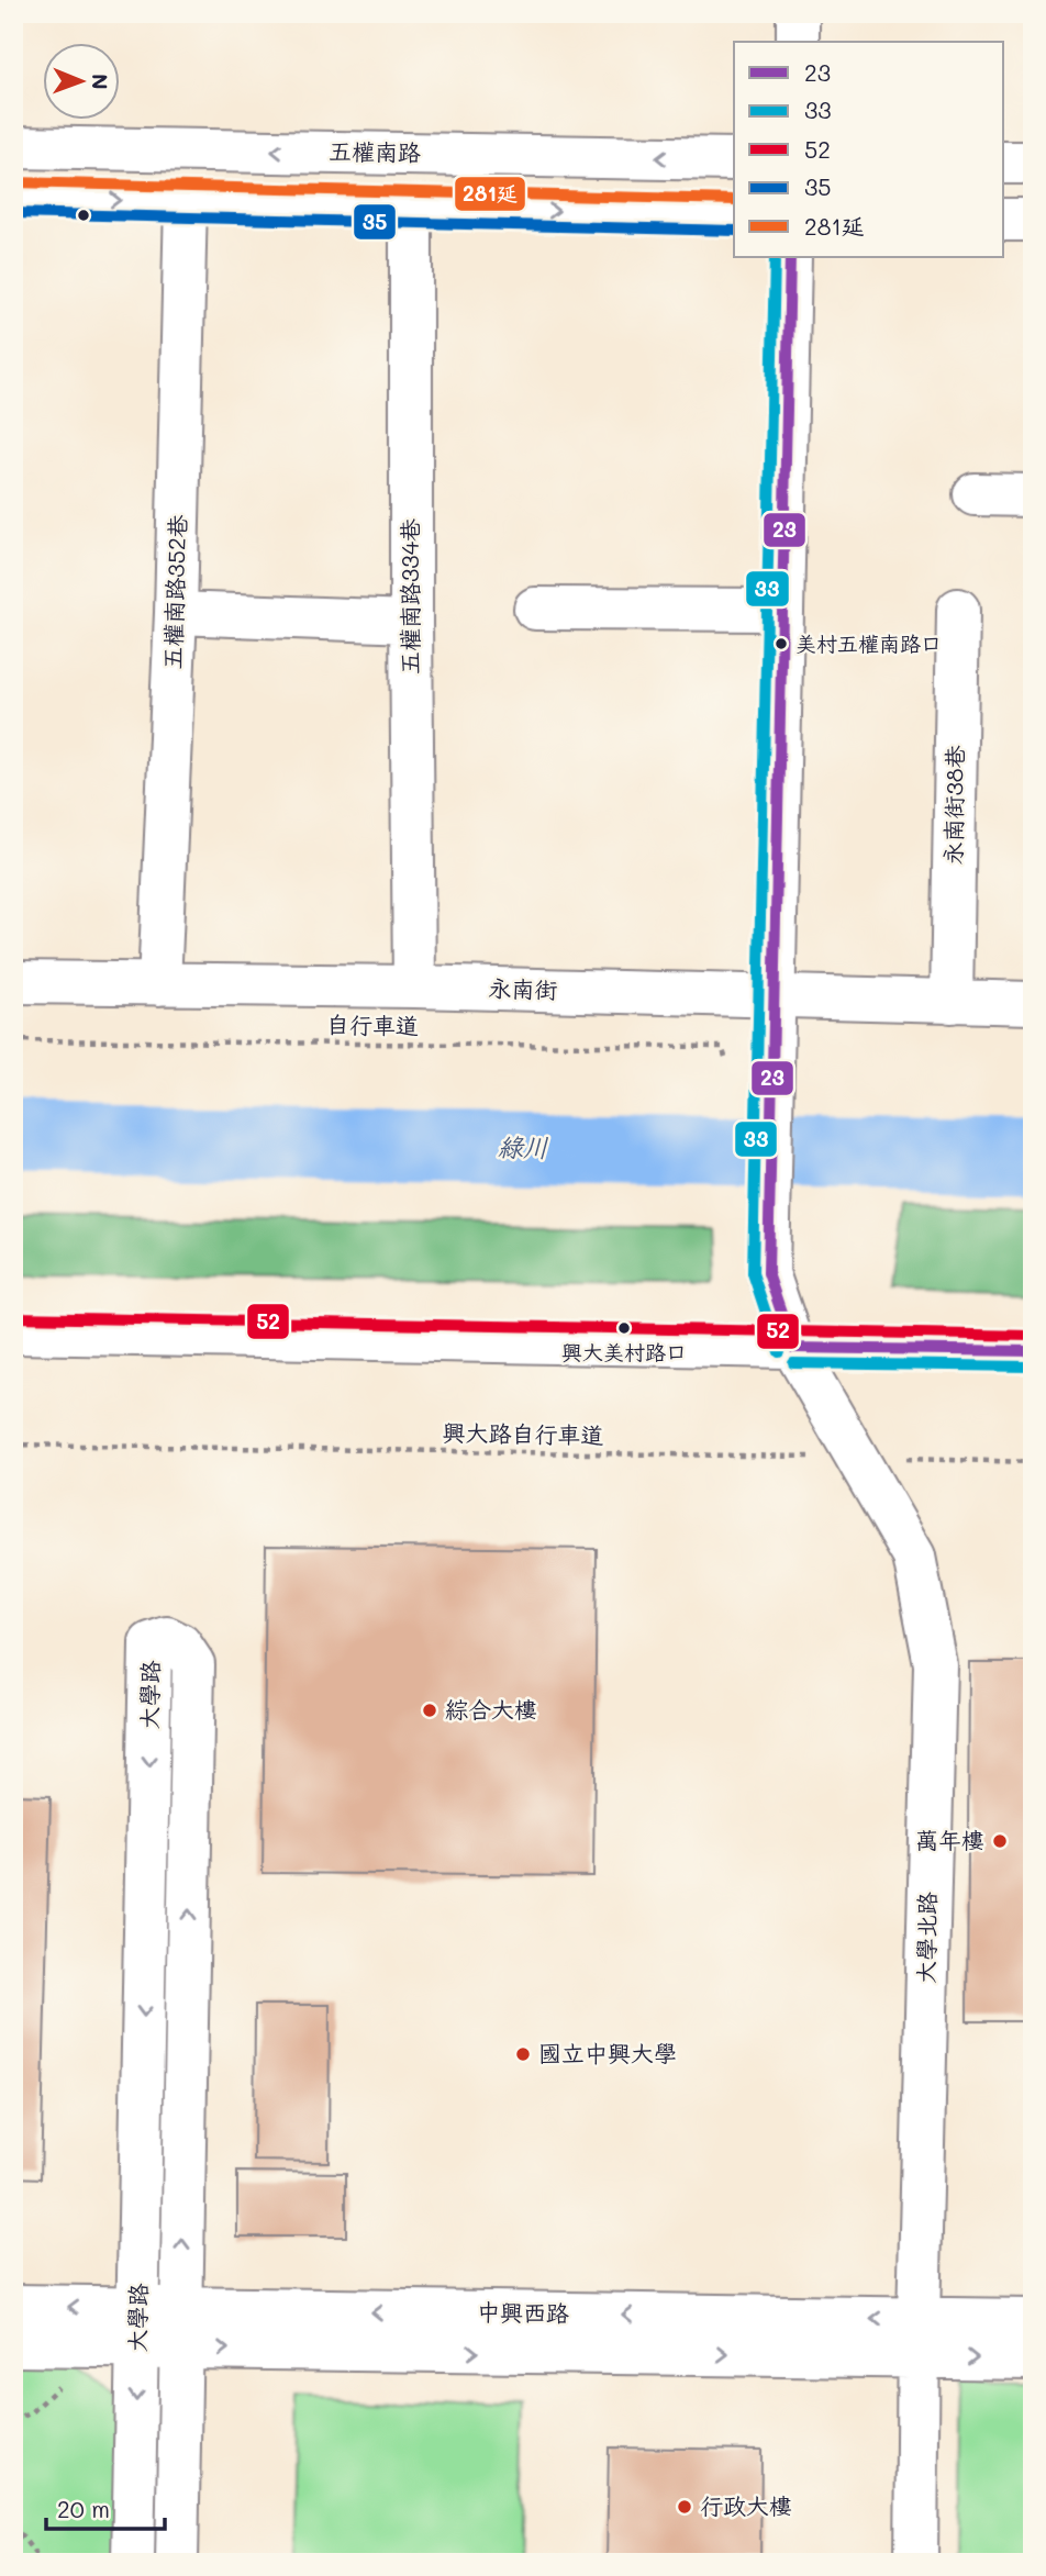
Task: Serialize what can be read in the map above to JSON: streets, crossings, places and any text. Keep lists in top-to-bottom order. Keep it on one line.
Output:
{"streets":{"street":["五權南路","五權南路352巷","五權南路334巷","永南街38巷","永南街","大學路","大學北路","中興西路"],"path":["自行車道","興大路自行車道"]},"crossings":[["五權南路352巷","永南街"],["五權南路334巷","永南街"],["永南街38巷","永南街"],["永南街","大學北路"],["興大路自行車道","大學北路"],["大學路","中興西路"],["大學北路","中興西路"]],"water":["綠川"],"places":["美村五權南路口","興大美村路口","綜合大樓","萬年樓","國立中興大學","行政大樓"],"lines":["transit line 281延","transit line 35","transit line 23","transit line 33","transit line 52"],"legend":["23","33","52","35","281延"],"scale_bar":"20 m","north":"right"}
